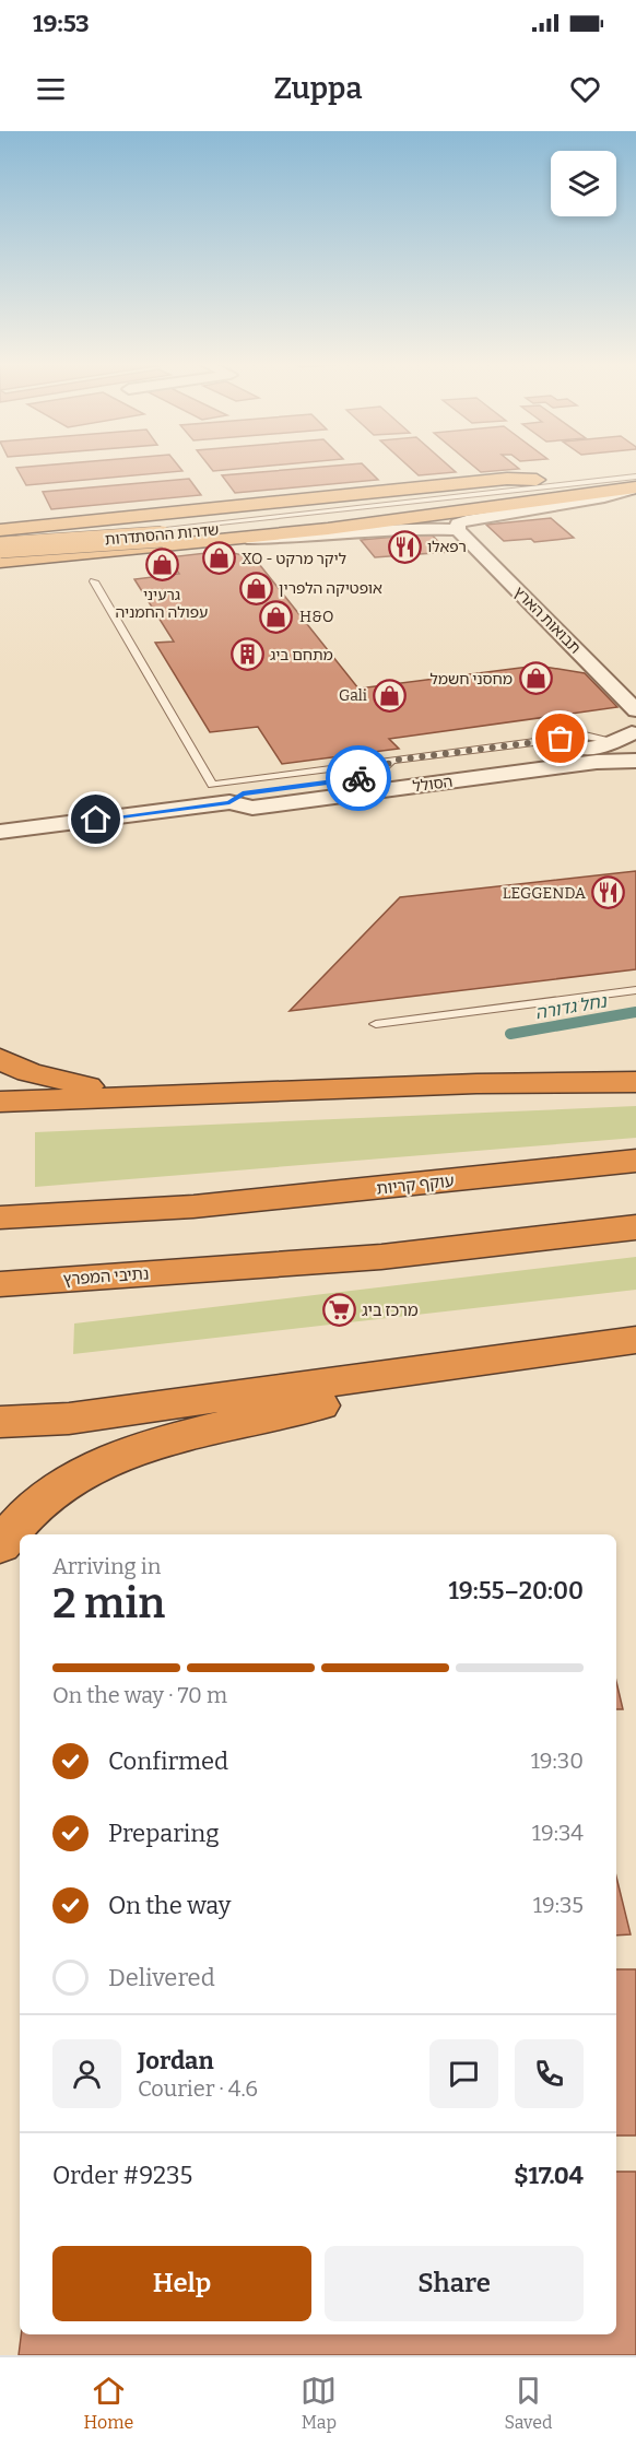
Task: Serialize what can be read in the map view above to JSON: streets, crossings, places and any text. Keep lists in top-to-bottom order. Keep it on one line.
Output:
{"streets":{"highway":["שדרות ההסתדרות","עוקף קריות","נתיבי המפרץ"],"street":["תבואות הארץ","הסולל"]},"water":["נחל גדורה"],"places":{"restaurant":["רפאלו","LEGGENDA"],"shop":["XO - ליקר מרקט","גרעיני עפולה החמניה","אופטיקה הלפרין","H&O","מחסני חשמל","Gali"],"building":["מתחם ביג"],"supermarket":["מרכז ביג"]},"page":{"status":"19:53","header":"Zuppa","heading":["2 min","Arriving in","19:55–20:00"],"panel":["Jordan","Courier · 4.6","Order #9235","$17.04"],"bar":"On the way · 70 m","list":[["Confirmed","19:30"],["Preparing","19:34"],["On the way","19:35"],"Delivered"],"buttons":["Help","Share"],"tabs":["Home","Map","Saved"]}}
